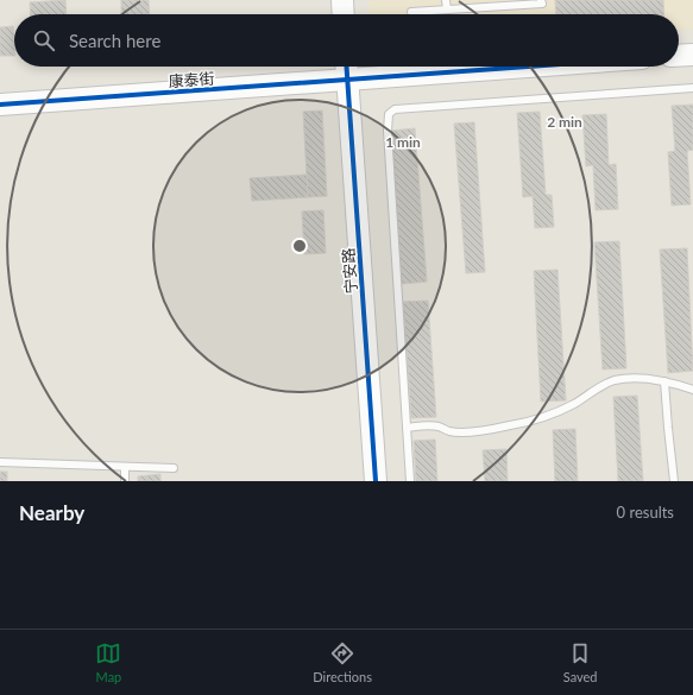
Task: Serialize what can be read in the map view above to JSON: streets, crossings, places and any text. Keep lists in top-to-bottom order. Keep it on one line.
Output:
{"streets":{"street":["康泰街","宁安路"]},"crossings":[["康泰街","宁安路"]],"page":{"search":"Search here","heading":["Nearby","0 results"],"nav":["Map","Directions","Saved"]},"rings":["2 min","1 min"]}
